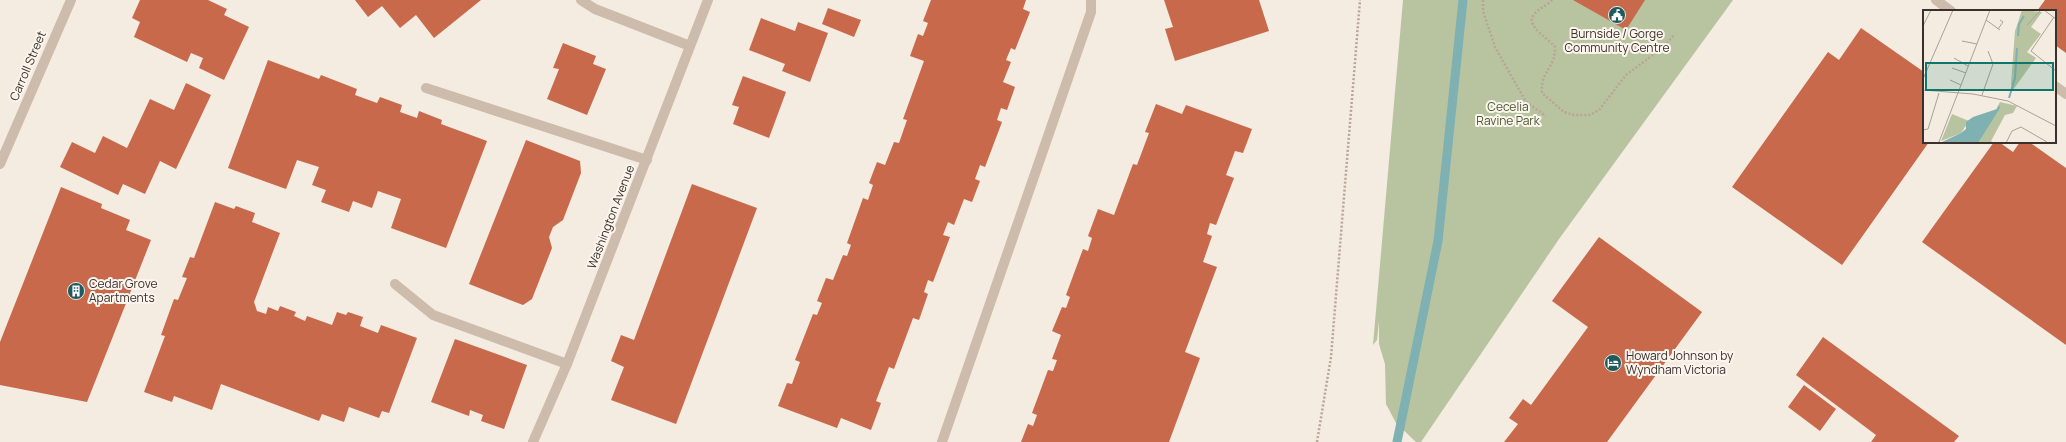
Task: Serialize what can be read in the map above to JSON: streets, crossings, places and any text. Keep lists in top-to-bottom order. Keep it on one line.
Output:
{"streets":{"street":["Carroll Street","Washington Avenue"]},"parks":["Cecelia Ravine Park"],"places":{"public building":["Burnside / Gorge Community Centre"],"building":["Cedar Grove Apartments"],"hotel":["Howard Johnson by Wyndham Victoria"]}}
